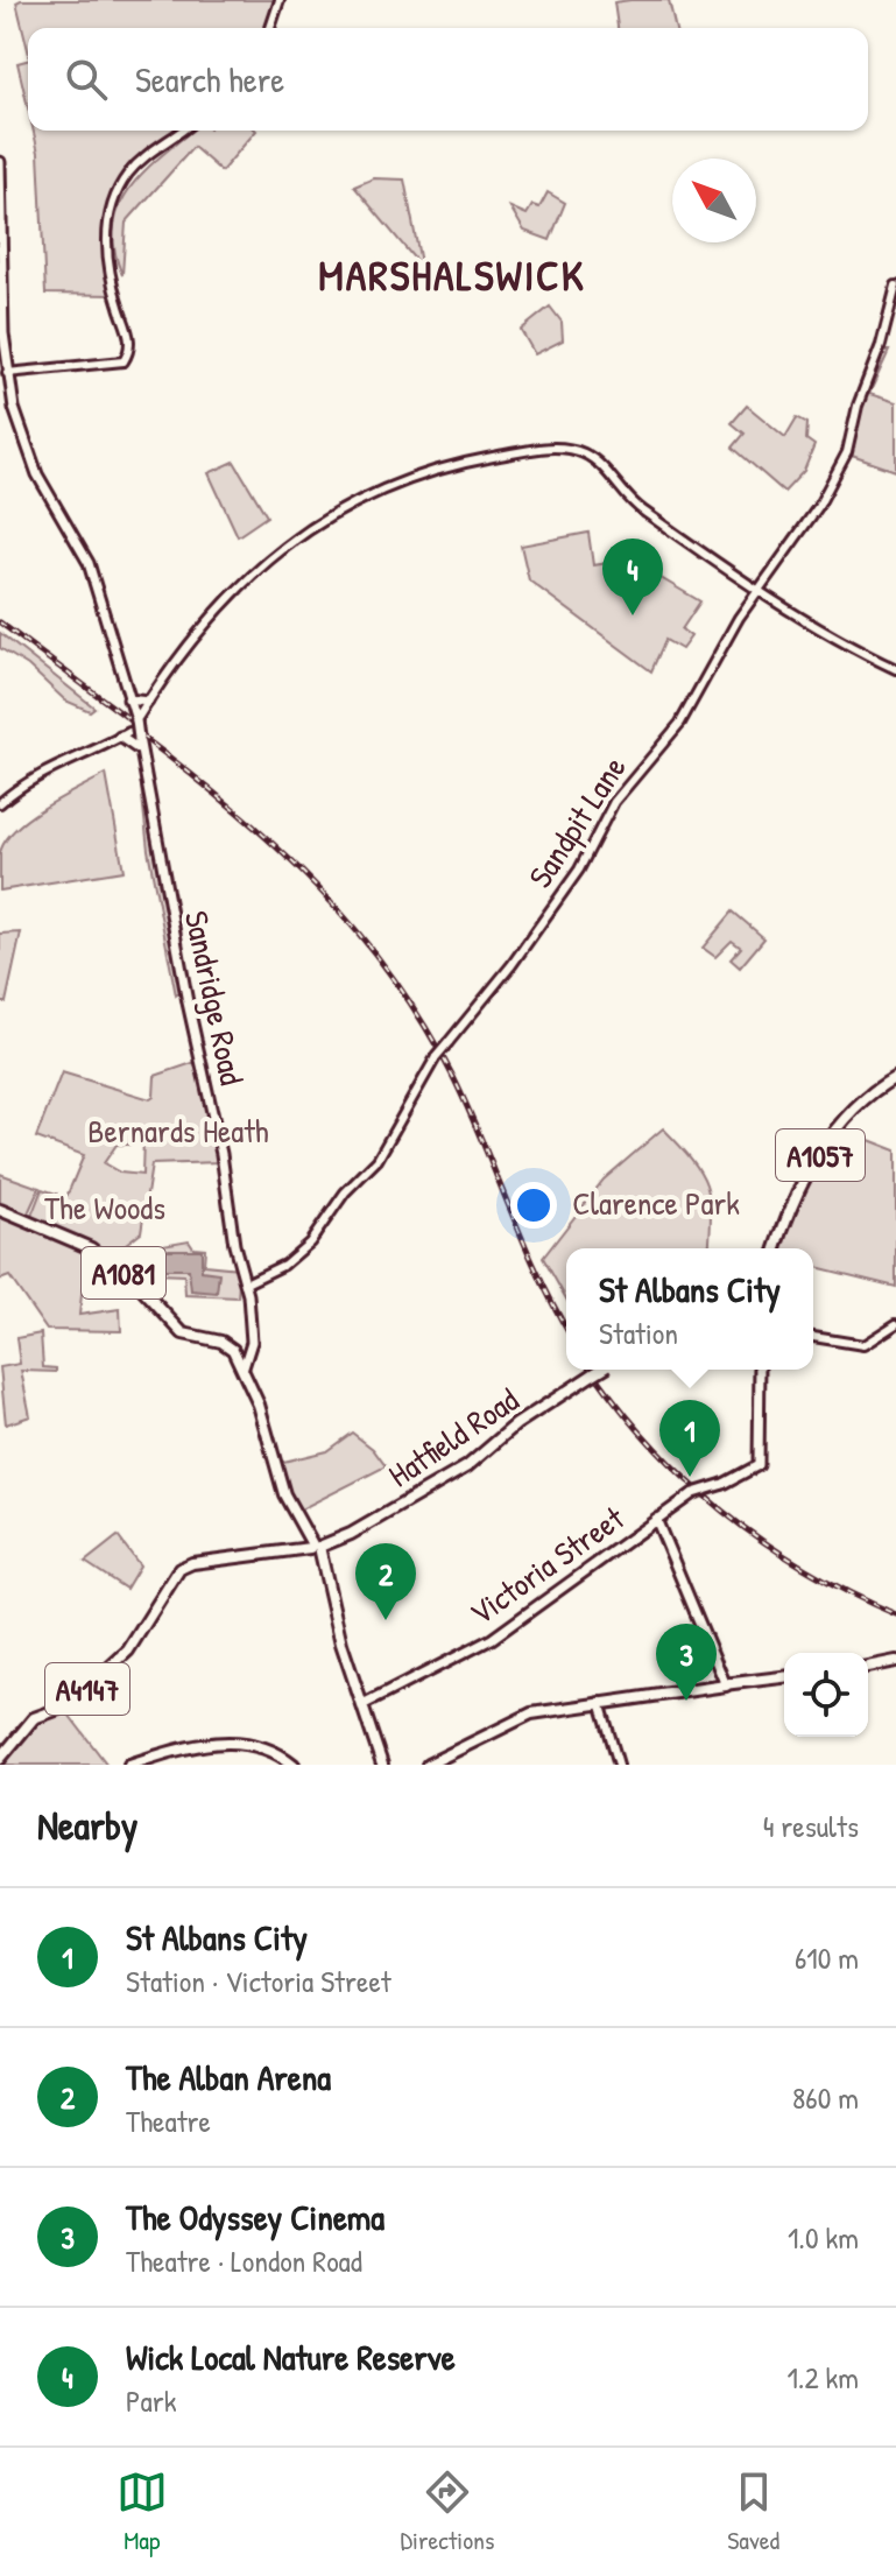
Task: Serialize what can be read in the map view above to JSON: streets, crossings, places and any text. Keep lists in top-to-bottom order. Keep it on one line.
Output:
{"streets":{"main road":["Sandridge Road","A1057","A1081","Hatfield Road","Victoria Street","A4147"],"street":["Sandpit Lane"]},"crossings":[["Sandpit Lane","Sandridge Road"],["Hatfield Road","A4147"]],"districts":["MARSHALSWICK"],"parks":["Bernards Heath","Clarence Park","The Woods"],"north":"top left","page":{"search":"Search here","pins":["4","1","2","3"],"popup":["St Albans City","Station"],"heading":["Nearby","4 results"],"list":[{"mark":"1","name":"St Albans City","note":"Station · Victoria Street","value":"610 m"},{"mark":"2","name":"The Alban Arena","note":"Theatre","value":"860 m"},{"mark":"3","name":"The Odyssey Cinema","note":"Theatre · London Road","value":"1.0 km"},{"mark":"4","name":"Wick Local Nature Reserve","note":"Park","value":"1.2 km"}],"nav":["Map","Directions","Saved"]}}
